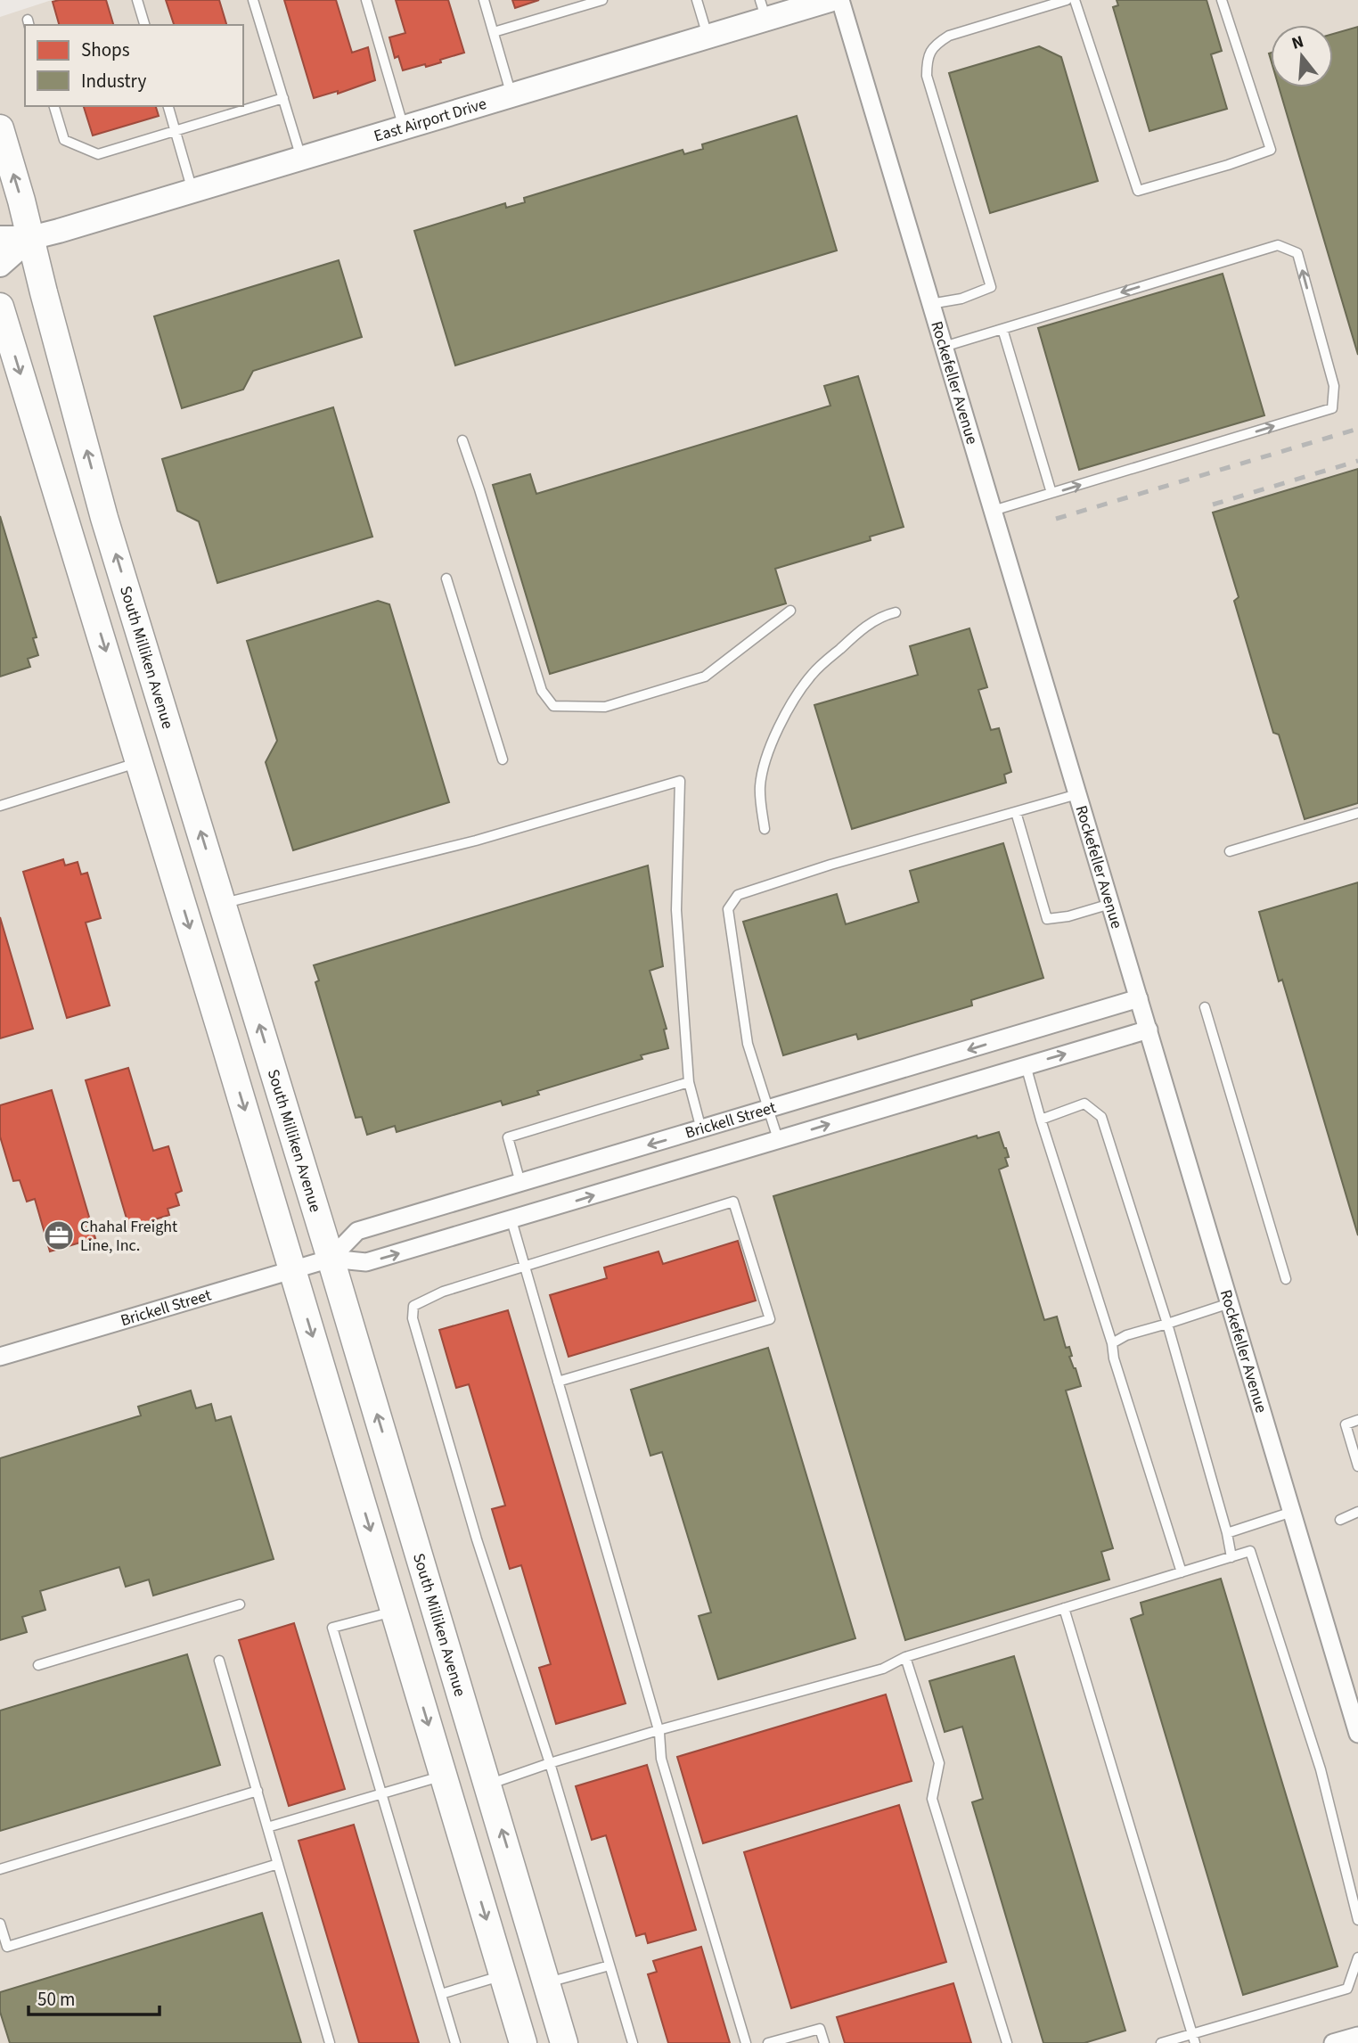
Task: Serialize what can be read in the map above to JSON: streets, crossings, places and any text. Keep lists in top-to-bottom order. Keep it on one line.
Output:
{"streets":{"main road":["East Airport Drive","South Milliken Avenue"],"street":["Rockefeller Avenue","Brickell Street"]},"crossings":[["East Airport Drive","South Milliken Avenue"],["Rockefeller Avenue","Brickell Street"],["South Milliken Avenue","Brickell Street"]],"places":{"office":["Chahal Freight Line, Inc."]},"legend":["Shops","Industry"],"scale_bar":"50 m","north":"top"}
